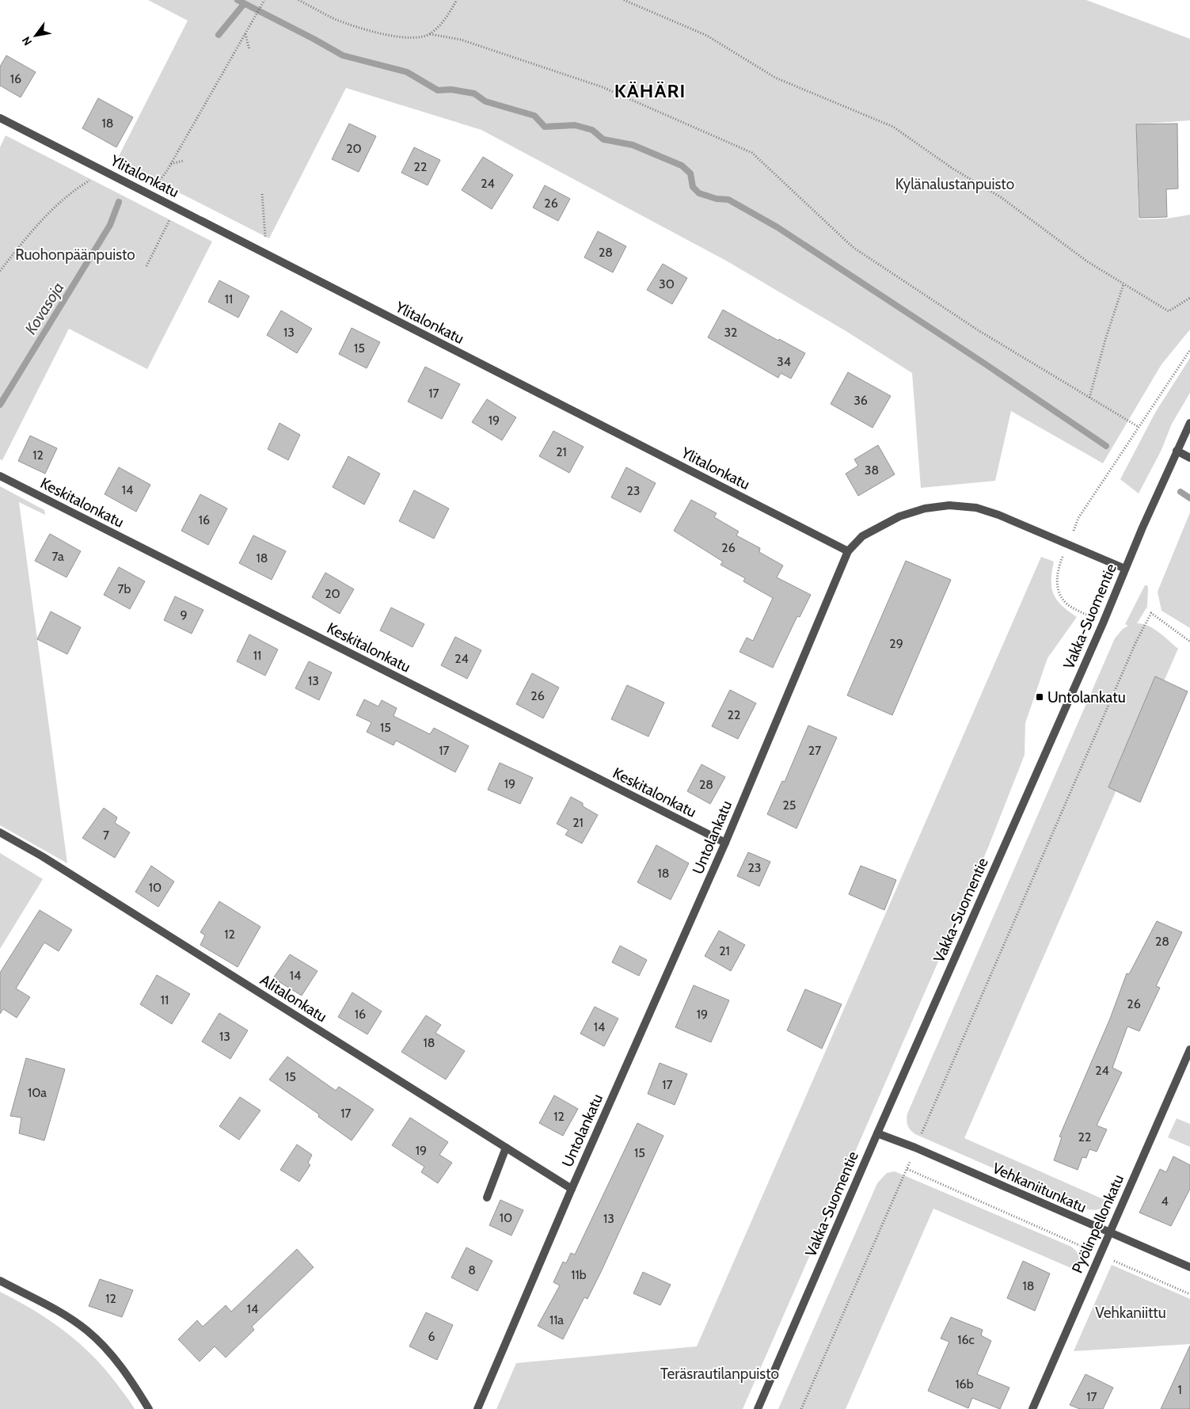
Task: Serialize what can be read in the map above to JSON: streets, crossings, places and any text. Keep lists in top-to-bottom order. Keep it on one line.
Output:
{"streets":{"street":["Ylitalonkatu","Keskitalonkatu","Vakka-Suomentie","Untolankatu","Alitalonkatu","Vehkaniitunkatu","Pyölinpellonkatu"]},"crossings":[["Ylitalonkatu","Untolankatu"],["Keskitalonkatu","Untolankatu"],["Vakka-Suomentie","Untolankatu"],["Vakka-Suomentie","Vehkaniitunkatu"],["Untolankatu","Alitalonkatu"],["Vehkaniitunkatu","Pyölinpellonkatu"]],"districts":["KÄHÄRI"],"water":["Kovasoja"],"parks":["Kylänalustanpuisto","Ruohonpäänpuisto","Vehkaniittu","Teräsrautilanpuisto"],"places":{"transit":["Untolankatu"]},"house_numbers":["16","18","20","22","24","26","28","30","11","13","32","15","34","17","36","19","21","12","38","14","23","16","26","7a","18","7b","20","9","29","11","24","13","26","22","15","17","27","19","28","25","21","7","23","18","10","12","28","21","14","11","26","16","19","14","13","18","24","15","17","10a","17","12","22","19","15","4","10","13","8","11b","18","12","14","11a","6","16c","16b","1","17"],"north":"bottom left"}
